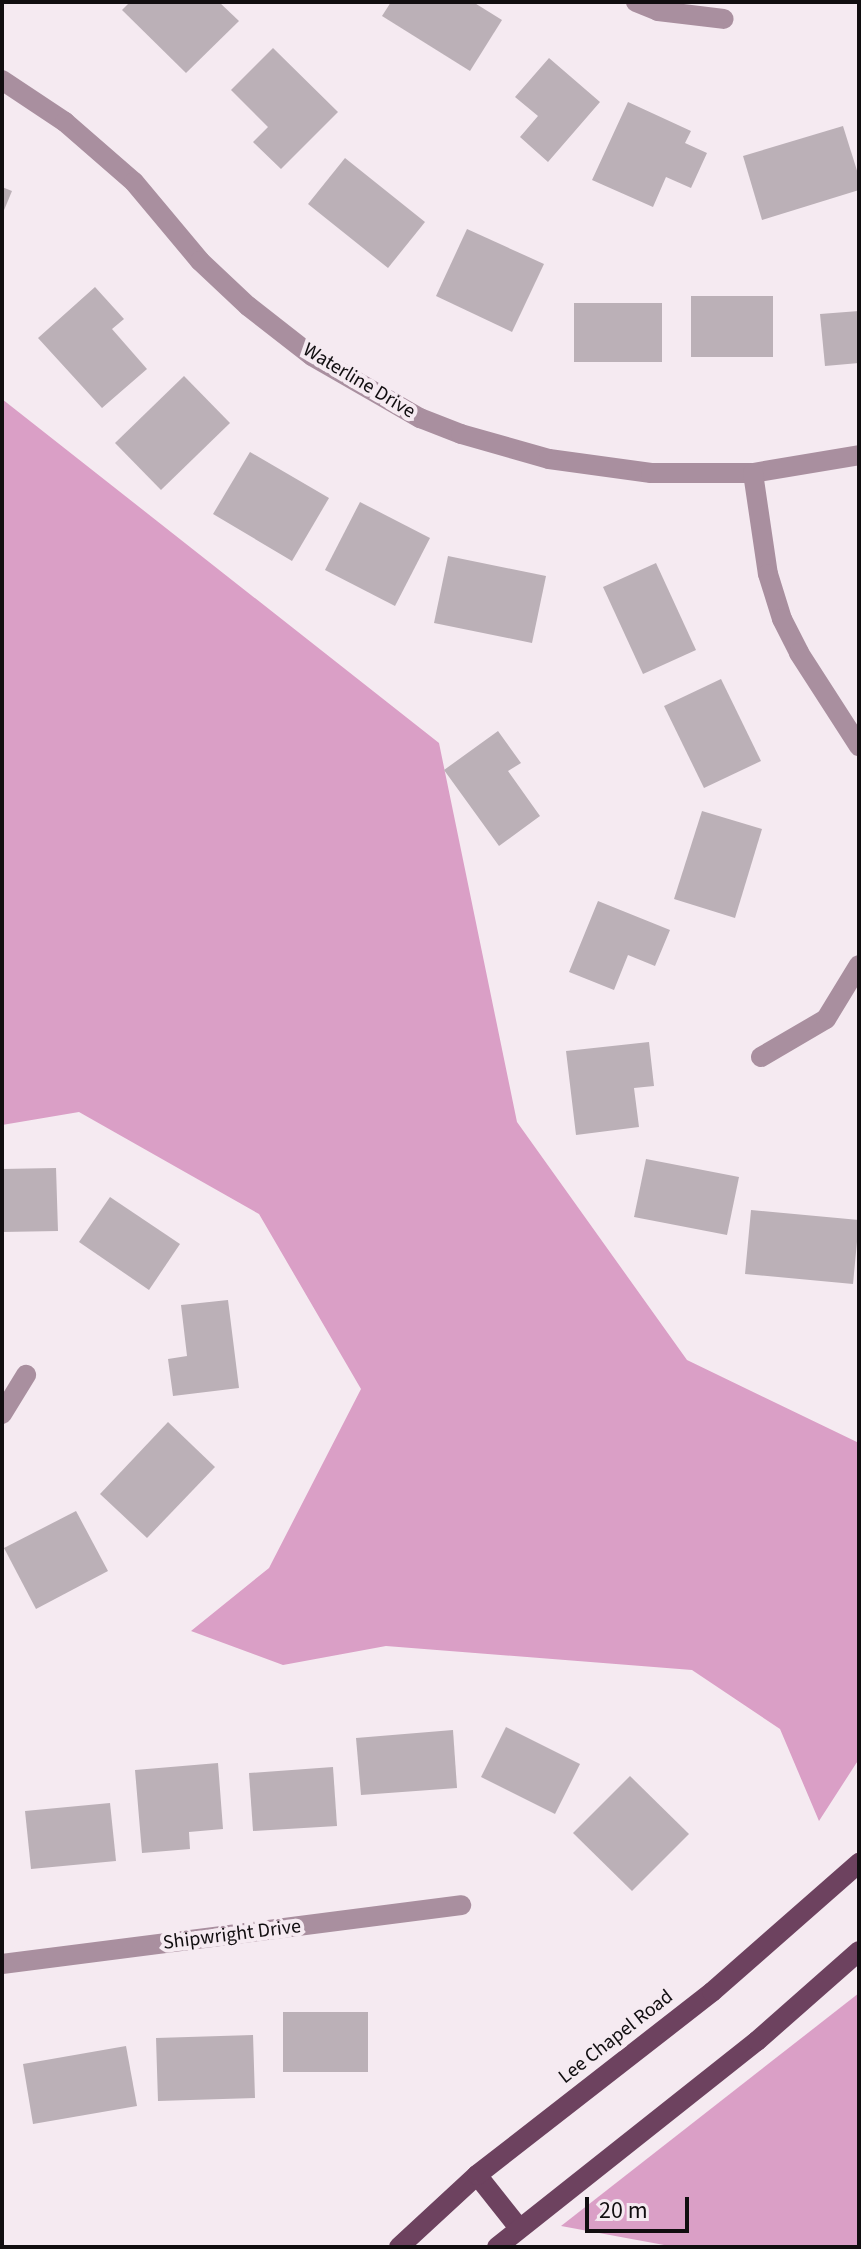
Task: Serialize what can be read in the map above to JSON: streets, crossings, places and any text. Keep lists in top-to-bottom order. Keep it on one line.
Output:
{"streets":{"main road":["Lee Chapel Road"],"street":["Waterline Drive","Shipwright Drive"]},"scale_bar":"20 m"}
